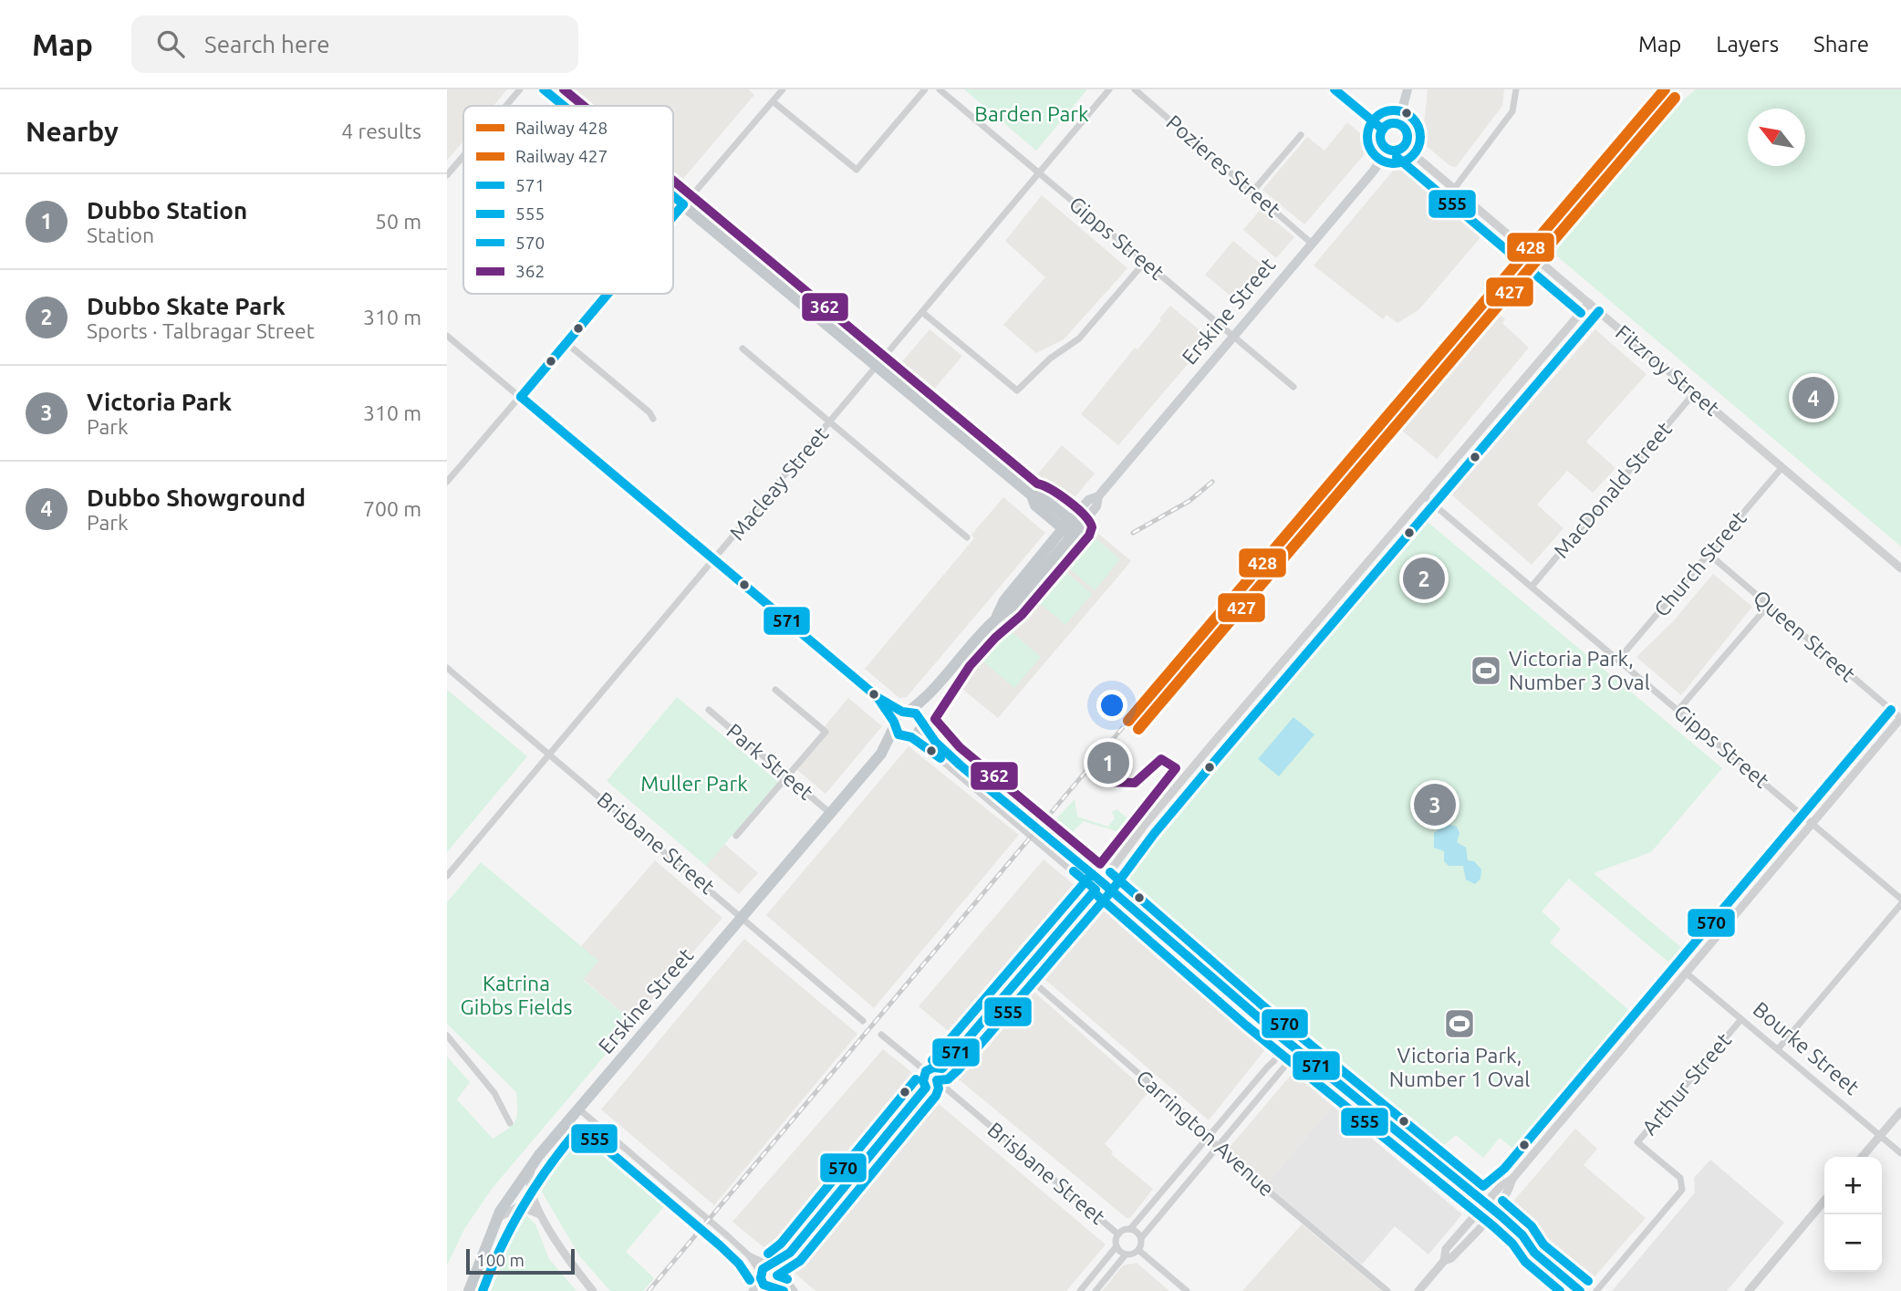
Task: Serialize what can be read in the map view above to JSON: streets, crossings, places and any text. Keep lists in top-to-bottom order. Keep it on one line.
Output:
{"streets":{"highway":["Erskine Street"],"street":["Pozieres Street","Gipps Street","Fitzroy Street","Macleay Street","MacDonald Street","Church Street","Queen Street","Park Street","Brisbane Street","Bourke Street","Arthur Street","Carrington Avenue"]},"crossings":[["Pozieres Street","Erskine Street"],["Gipps Street","Erskine Street"],["Gipps Street","Macleay Street"],["Gipps Street","MacDonald Street"],["Gipps Street","Church Street"],["Erskine Street","Fitzroy Street"],["Erskine Street","Park Street"],["Erskine Street","Brisbane Street"],["Fitzroy Street","MacDonald Street"],["Fitzroy Street","Church Street"],["Macleay Street","Brisbane Street"],["Church Street","Queen Street"],["Bourke Street","Arthur Street"]],"parks":["Barden Park","Muller Park","Katrina Gibbs Fields"],"places":{"sports":["Victoria Park, Number 3 Oval","Victoria Park, Number 1 Oval"]},"lines":["rail line 428","transit line 571","transit line 362","rail line 427","transit line 555","transit line 570"],"legend":["Railway 428","Railway 427","571","555","570","362"],"scale_bar":"100 m","north":"top left","page":{"header":"Map","search":"Search here","nav":["Map","Layers","Share"],"heading":["Nearby","4 results"],"list":[{"mark":"1","name":"Dubbo Station","note":"Station","value":"50 m"},{"mark":"2","name":"Dubbo Skate Park","note":"Sports · Talbragar Street","value":"310 m"},{"mark":"3","name":"Victoria Park","note":"Park","value":"310 m"},{"mark":"4","name":"Dubbo Showground","note":"Park","value":"700 m"}],"pins":["4","2","1","3"],"map_buttons":["+","−"],"scale":"100 m"}}
